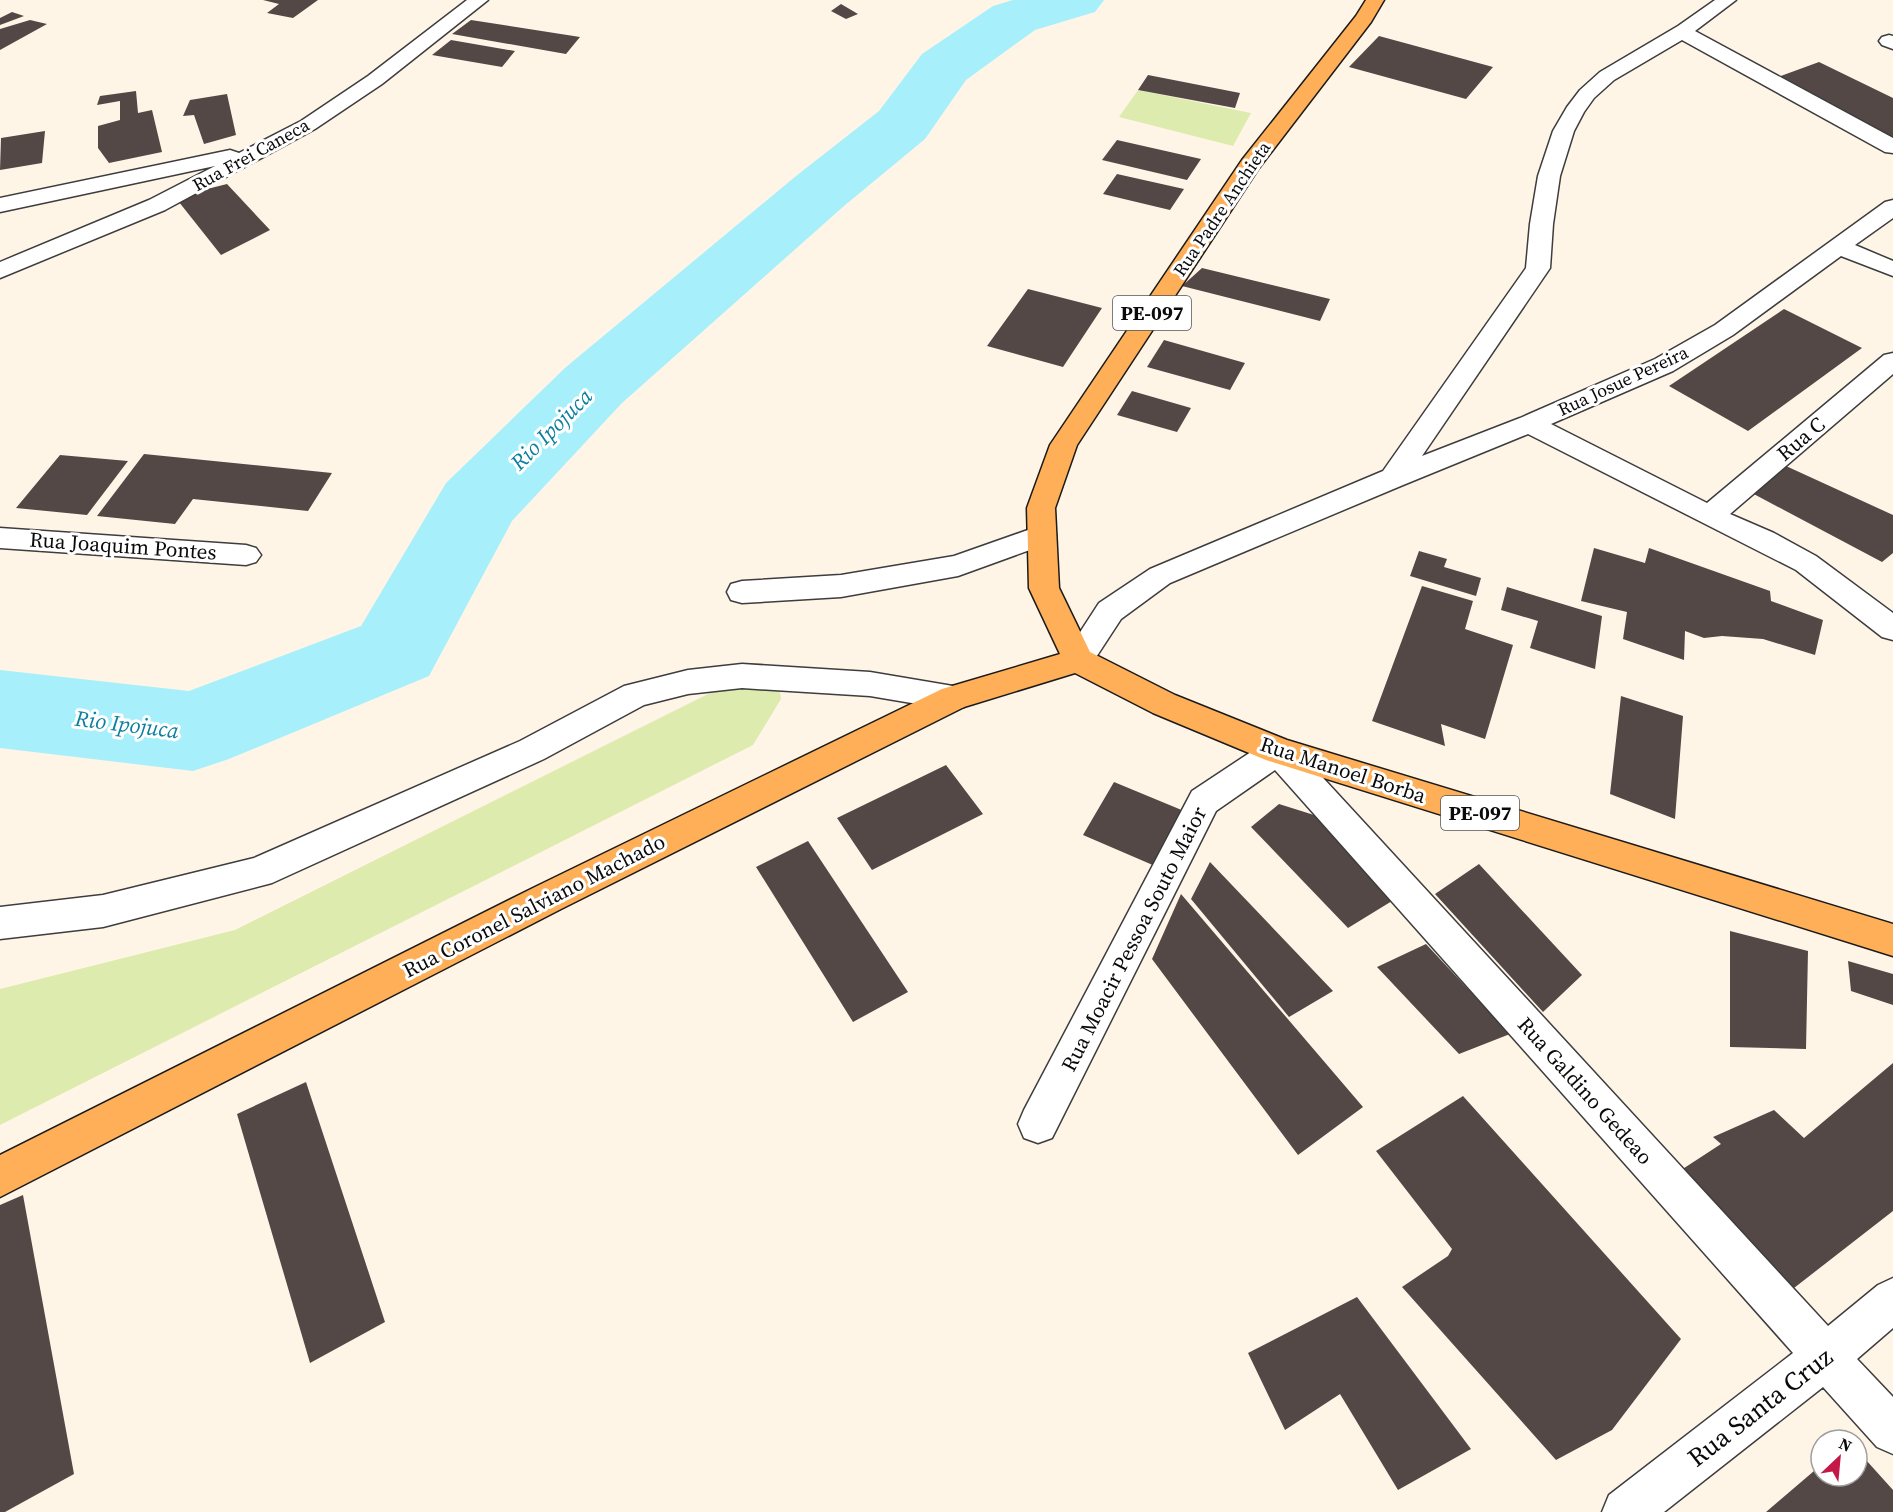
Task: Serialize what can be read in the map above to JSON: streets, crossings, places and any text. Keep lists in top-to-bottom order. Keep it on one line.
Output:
{"streets":{"main road":["Rua Padre Anchieta","PE-097","Rua Manoel Borba","Rua Coronel Salviano Machado"],"street":["Rua Frei Caneca","Rua Josue Pereira","Rua C","Rua Joaquim Pontes","Rua Moacir Pessoa Souto Maior","Rua Galdino Gedeao","Rua Santa Cruz"]},"crossings":[["Rua Padre Anchieta","Rua Josue Pereira"],["Rua Padre Anchieta","Rua Manoel Borba"],["Rua Padre Anchieta","Rua Coronel Salviano Machado"],["Rua Josue Pereira","Rua Manoel Borba"],["Rua Josue Pereira","Rua Coronel Salviano Machado"],["Rua Manoel Borba","Rua Coronel Salviano Machado"],["Rua Manoel Borba","Rua Moacir Pessoa Souto Maior"],["Rua Manoel Borba","Rua Galdino Gedeao"],["Rua Moacir Pessoa Souto Maior","Rua Galdino Gedeao"],["Rua Galdino Gedeao","Rua Santa Cruz"]],"water":["Rio Ipojuca"],"north":"top right"}
